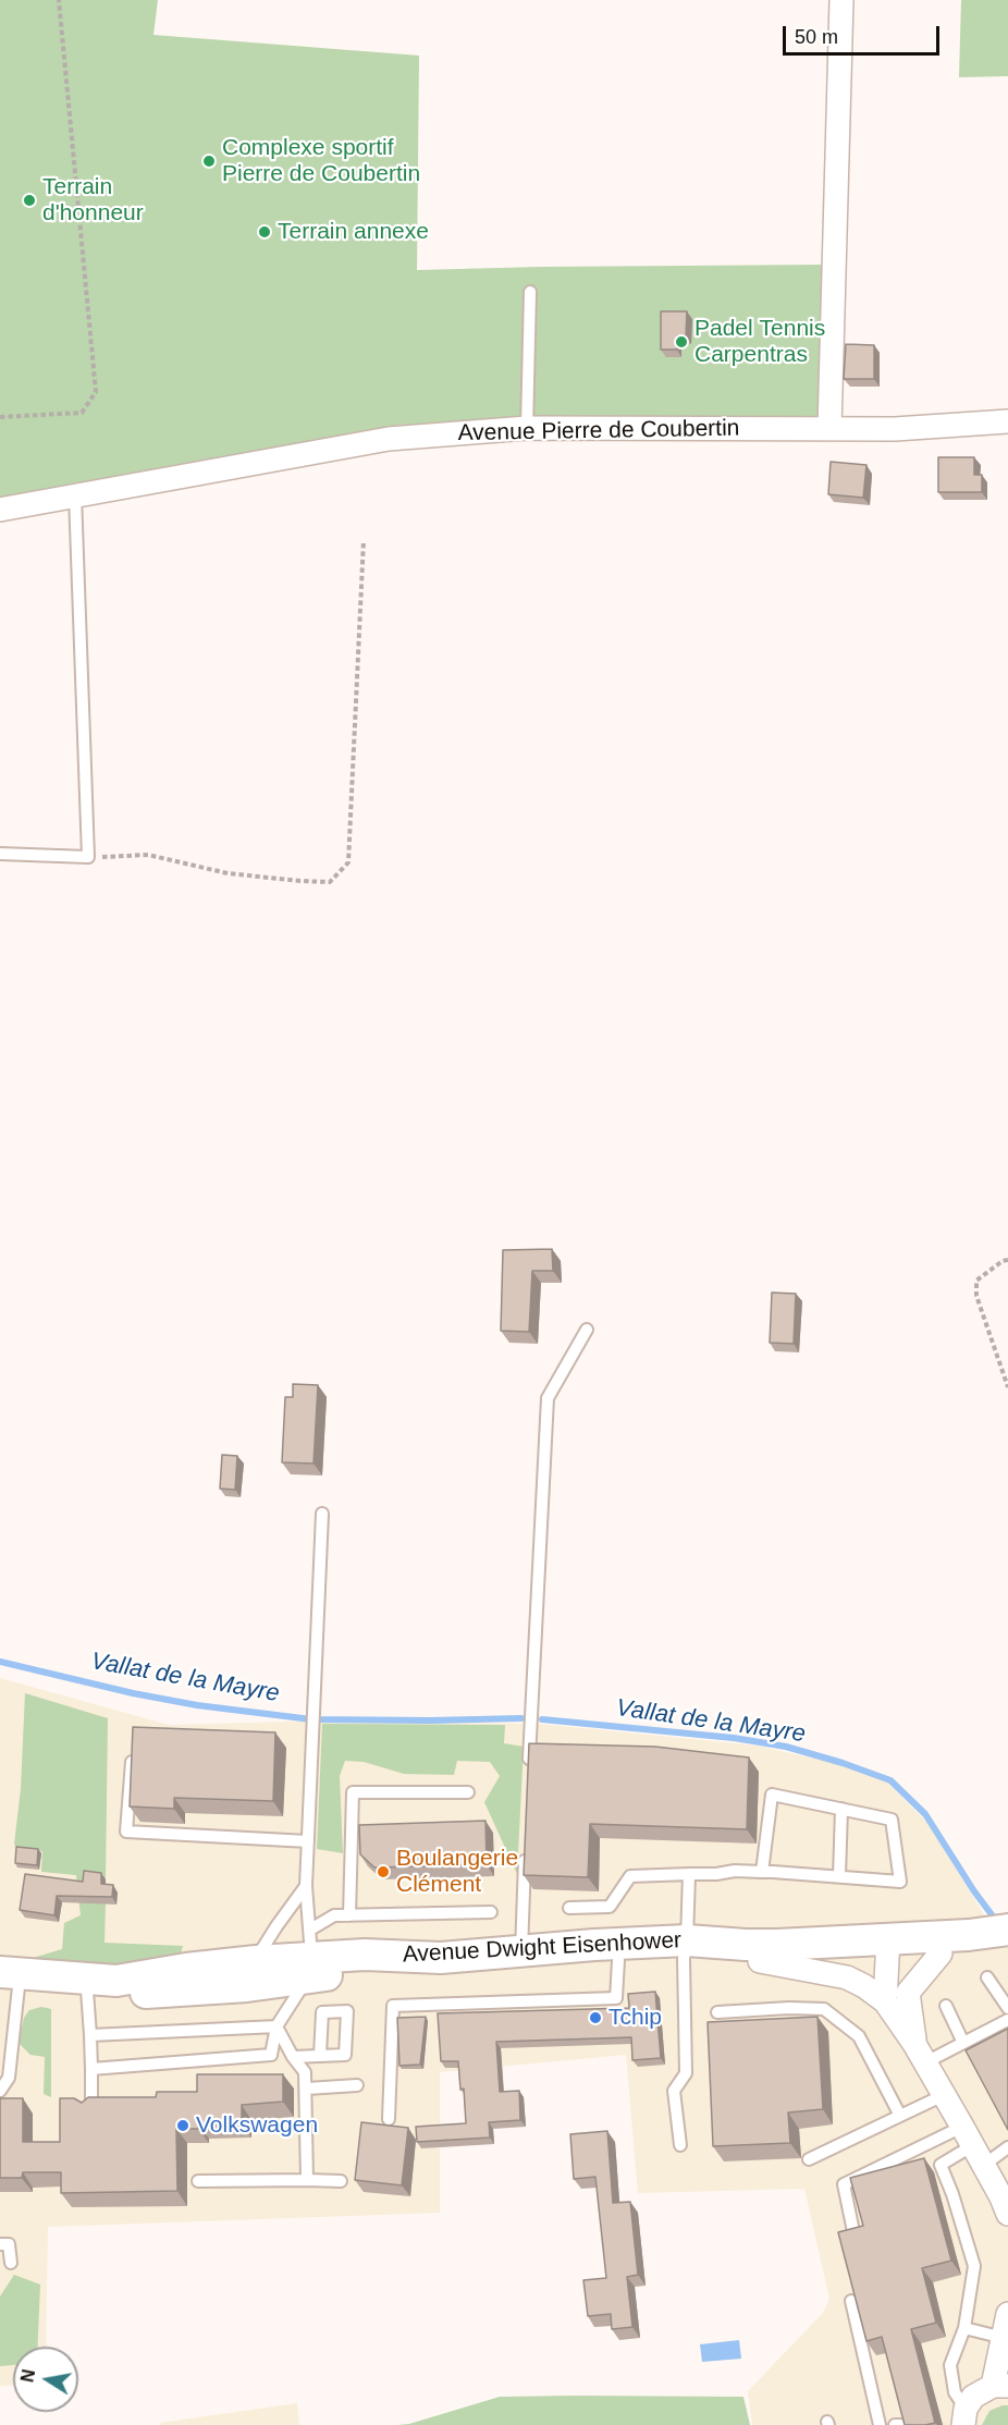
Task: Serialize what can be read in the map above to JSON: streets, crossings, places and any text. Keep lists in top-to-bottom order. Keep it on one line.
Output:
{"streets":{"main road":["Avenue Dwight Eisenhower"],"street":["Avenue Pierre de Coubertin"]},"water":["Vallat de la Mayre"],"places":["Complexe sportif Pierre de Coubertin","Terrain d'honneur","Terrain annexe","Padel Tennis Carpentras","Boulangerie Clément","Tchip","Volkswagen"],"scale_bar":"50 m","north":"left"}
